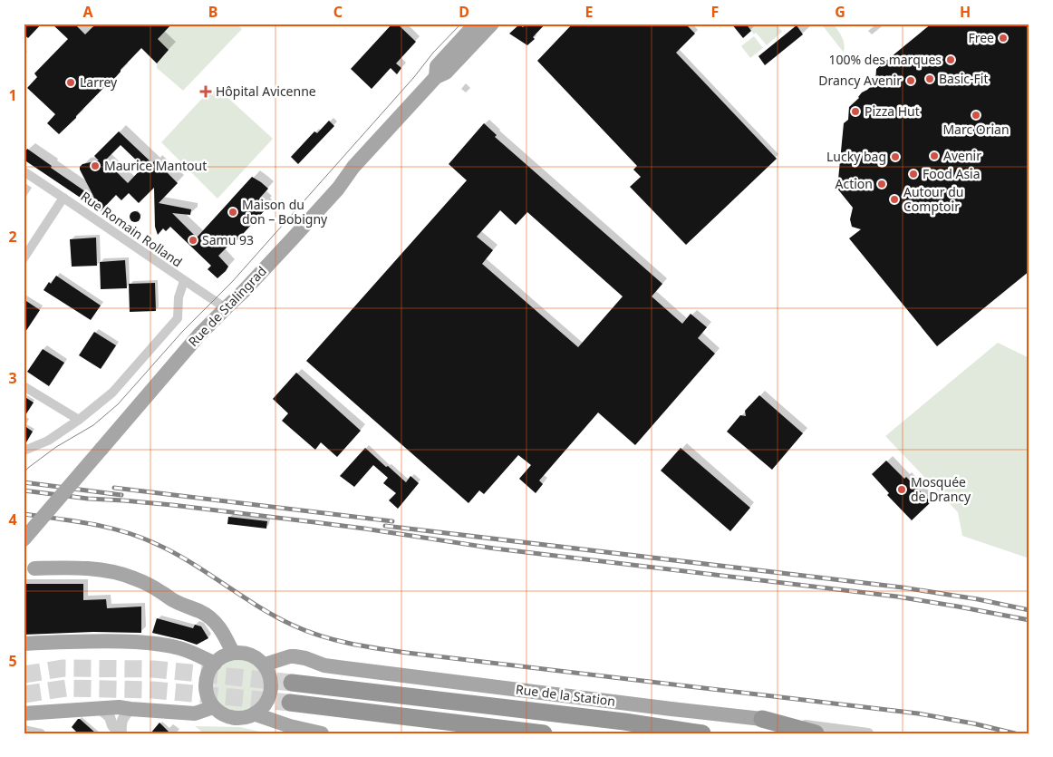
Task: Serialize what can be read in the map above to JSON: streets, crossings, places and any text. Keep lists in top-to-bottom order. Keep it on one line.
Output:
{"streets":{"main road":["Rue de Stalingrad","Rue de la Station"],"street":["Rue Romain Rolland"]},"crossings":[["Rue Romain Rolland","Rue de Stalingrad"]],"places":{"other":["Free","100% des marques","Basic-Fit","Drancy Avenir","Larrey","Pizza Hut","Marc Orian","Avenir","Lucky bag","Maurice Mantout","Food Asia","Action","Autour du Comptoir","Maison du don – Bobigny","Samu 93","Mosquée de Drancy"],"health":["Hôpital Avicenne"]},"grid":{"columns":["A","B","C","D","E","F","G","H"],"rows":["1","2","3","4","5"]}}
